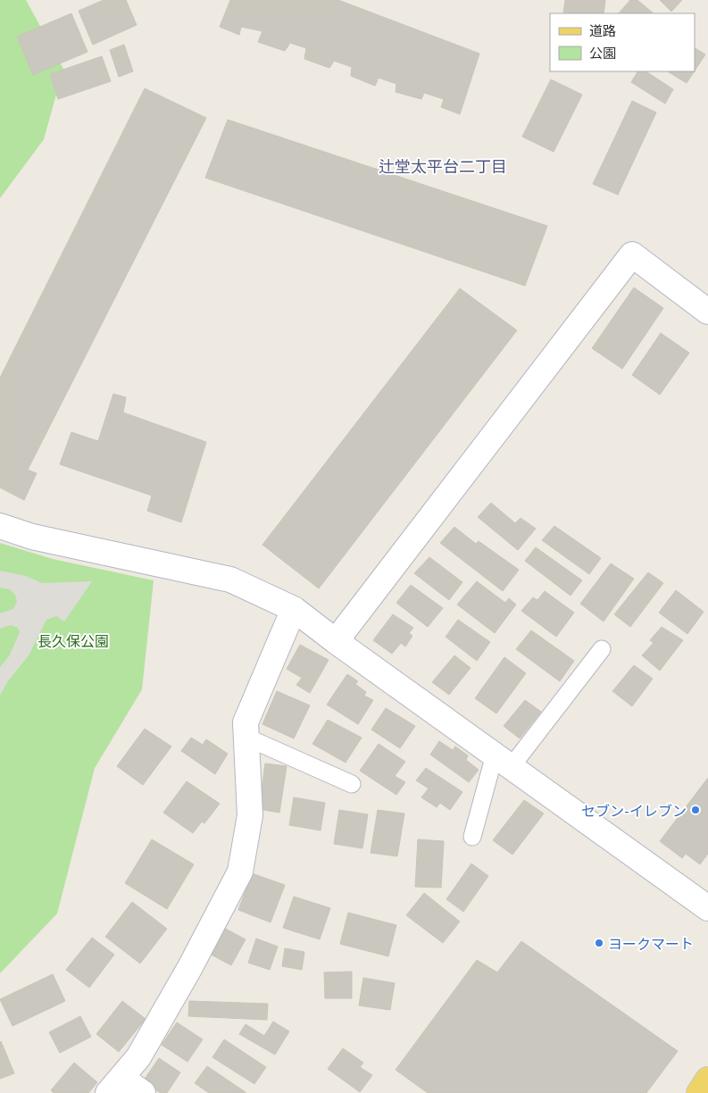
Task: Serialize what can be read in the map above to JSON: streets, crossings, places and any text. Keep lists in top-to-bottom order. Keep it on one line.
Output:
{"districts":["辻堂太平台二丁目"],"parks":["長久保公園"],"places":["セブン-イレブン","ヨークマート"],"legend":["道路","公園"]}
